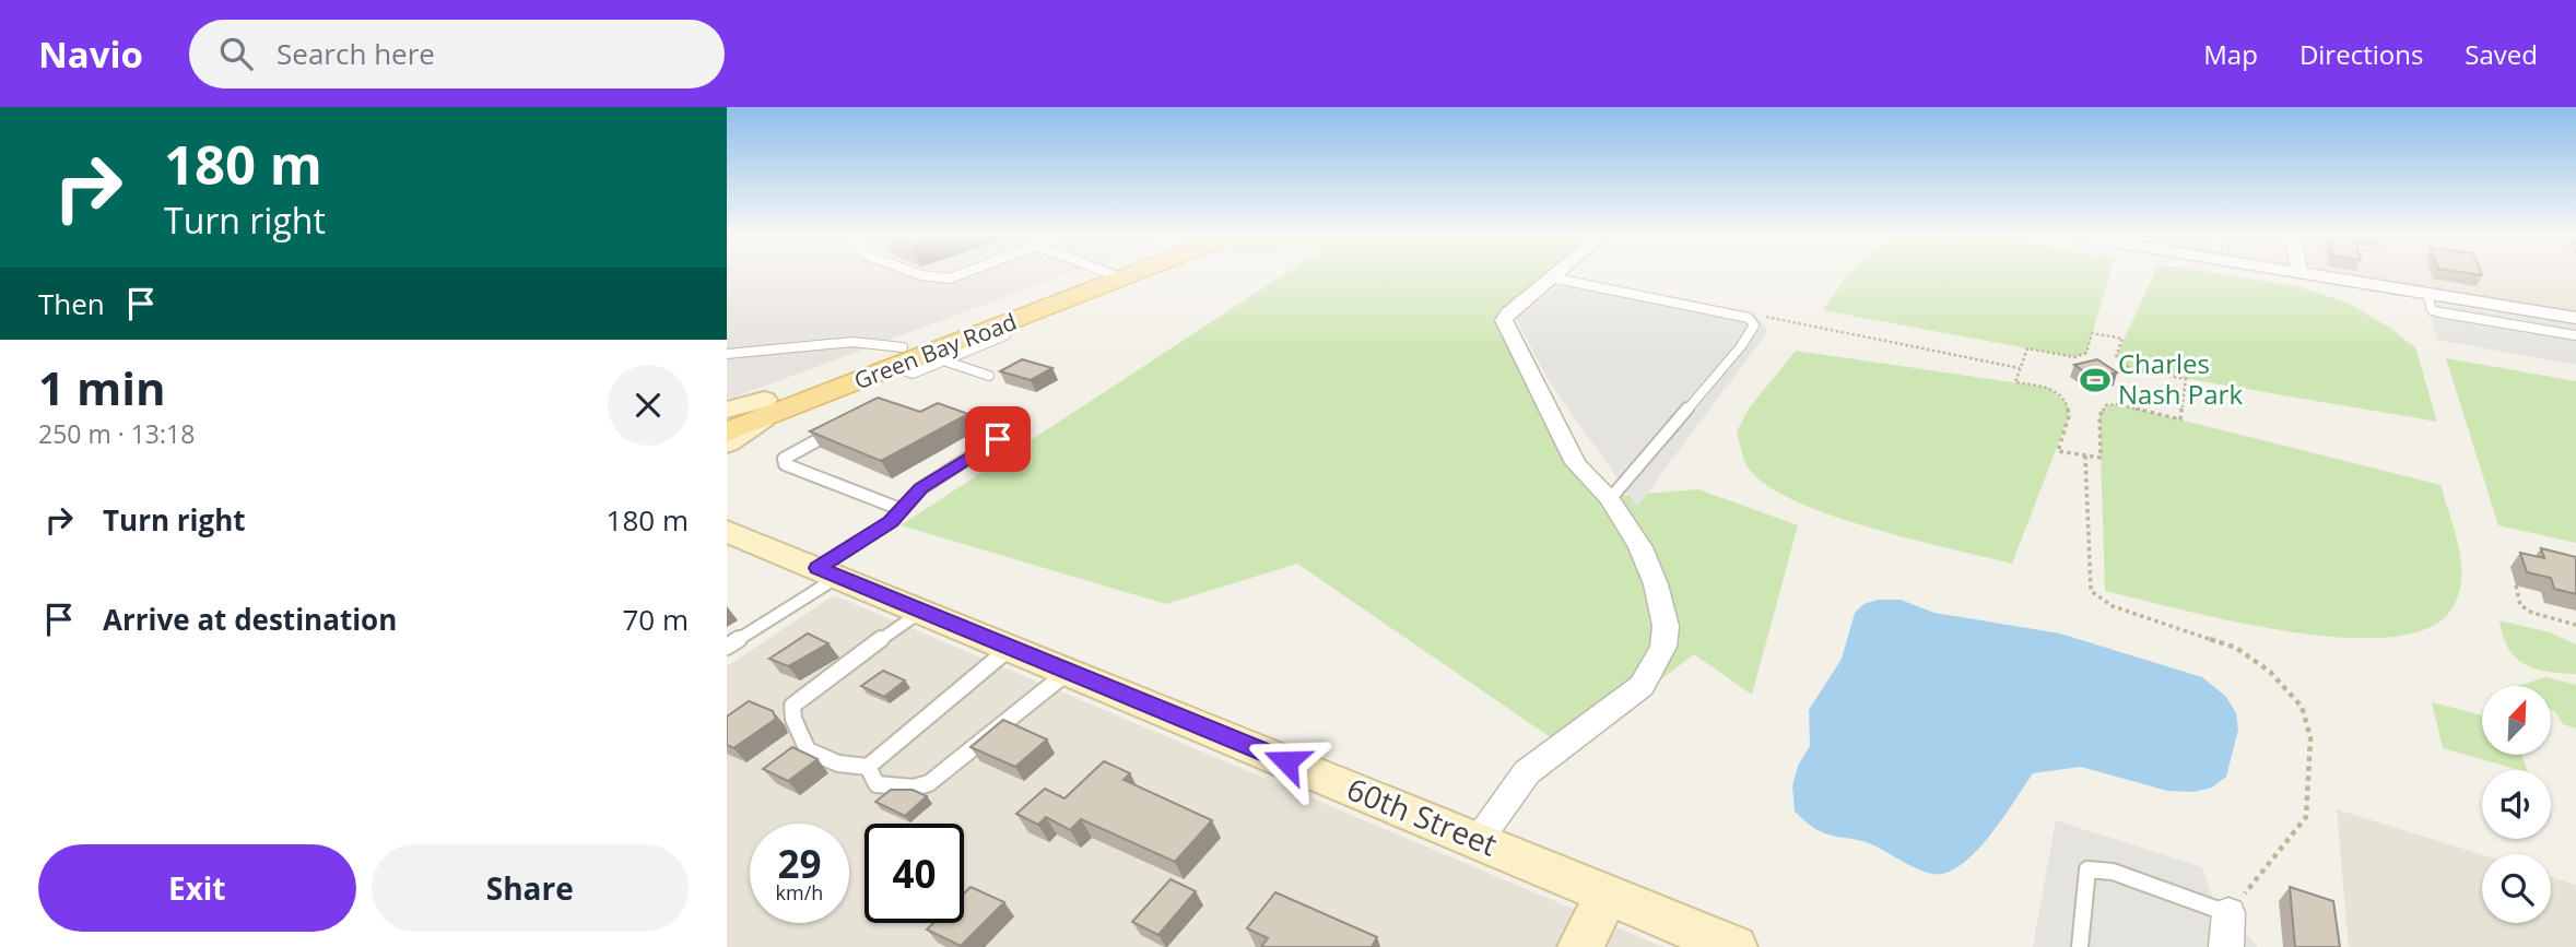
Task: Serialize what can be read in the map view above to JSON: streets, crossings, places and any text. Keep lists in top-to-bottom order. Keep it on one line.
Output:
{"streets":{"main road":["Green Bay Road"],"street":["60th Street"]},"places":{"sports":["Charles Nash Park"]},"north":"top right","page":{"header":"Navio","search":"Search here","nav":["Map","Directions","Saved"],"turn":["180 m","Turn right"],"then":"Then","heading":["1 min","250 m · 13:18"],"list":[{"name":"Turn right","value":"180 m"},{"name":"Arrive at destination","value":"70 m"}],"speed":"29 km/h","limit":"40","buttons":["Exit","Share"]}}
